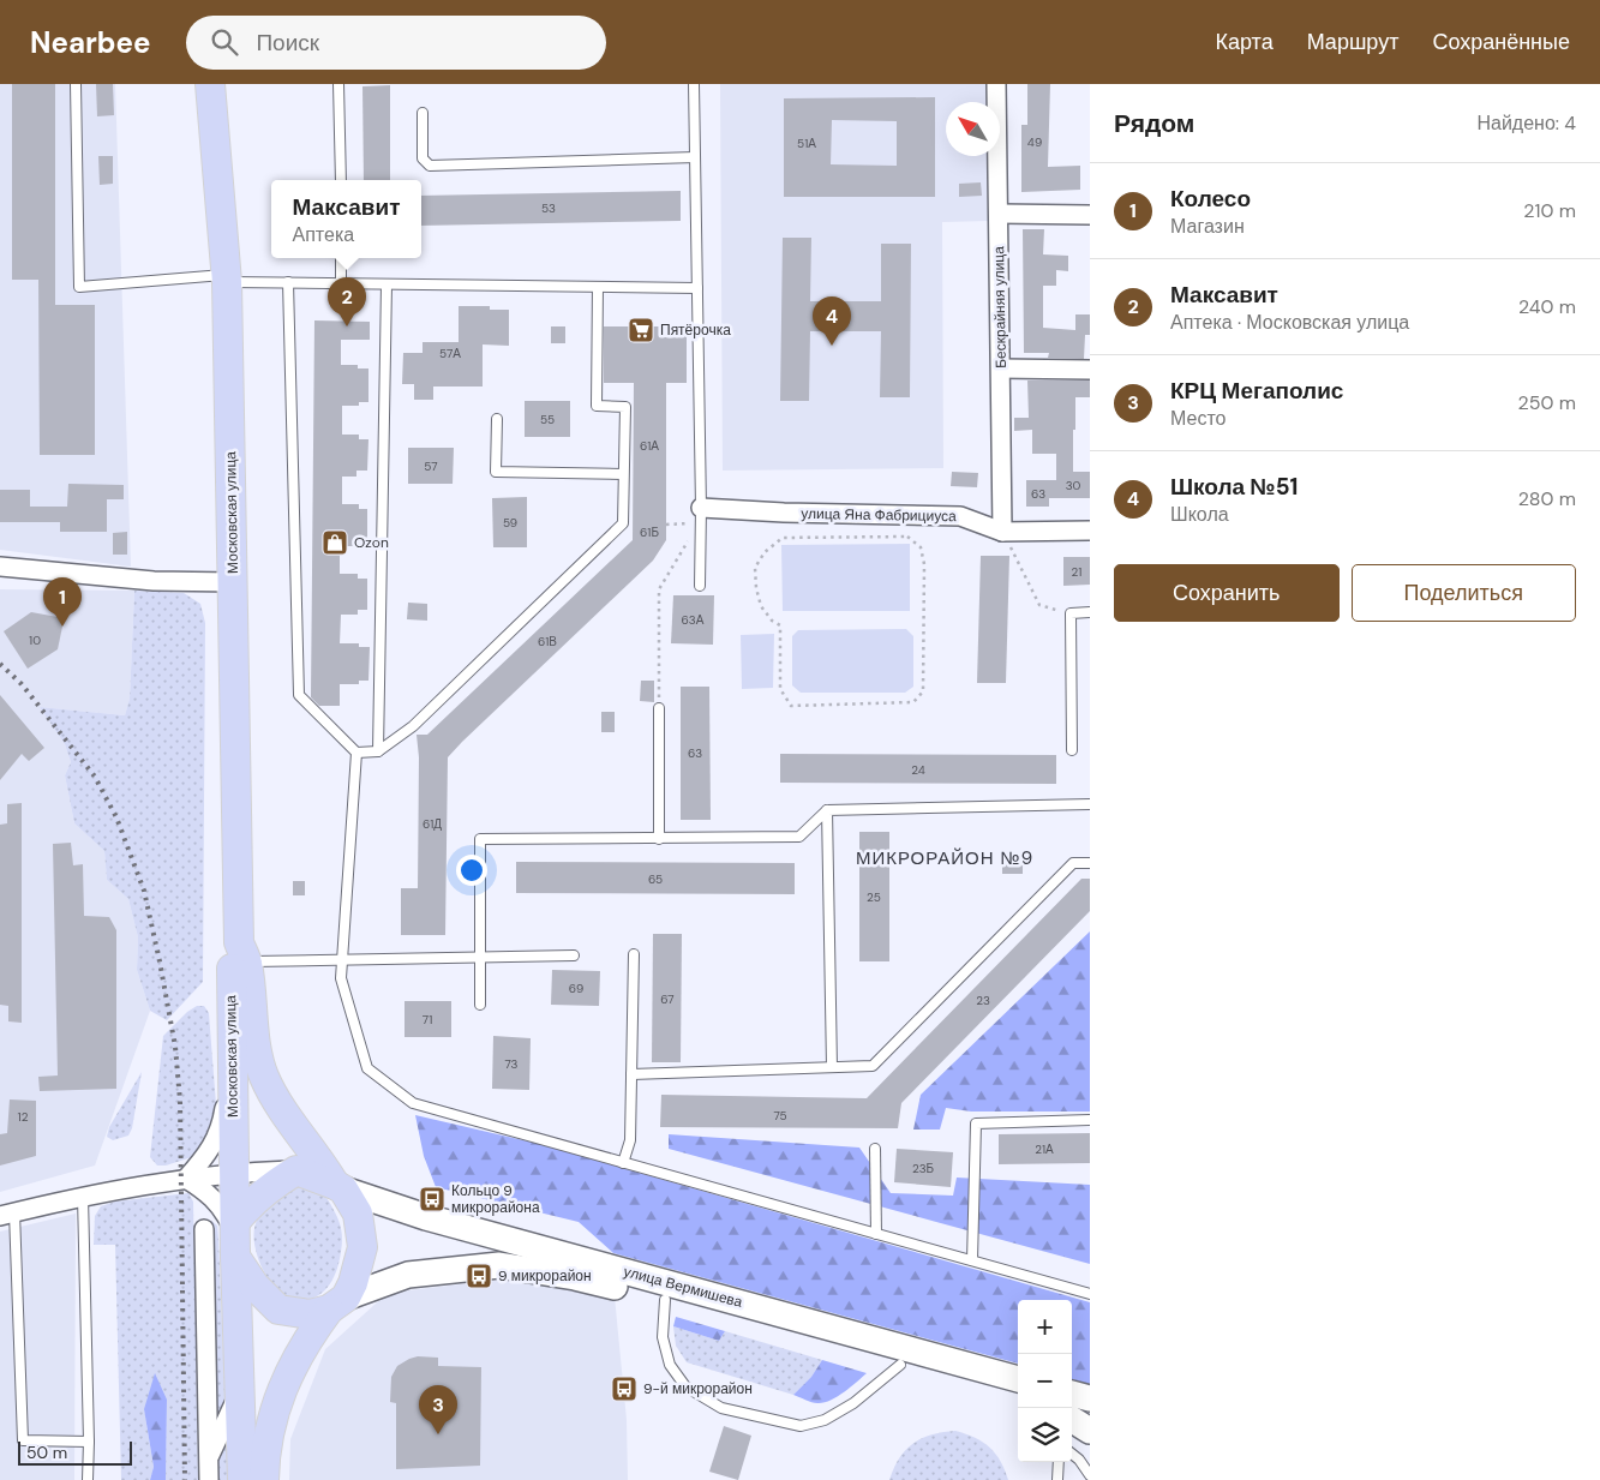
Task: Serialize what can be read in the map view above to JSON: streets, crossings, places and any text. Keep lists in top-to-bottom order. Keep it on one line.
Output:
{"streets":{"main road":["Московская улица","улица Вермишева"],"street":["Бескрайняя улица","улица Яна Фабрициуса"]},"crossings":[["Бескрайняя улица","улица Яна Фабрициуса"],["Московская улица","улица Вермишева"]],"districts":["МИКРОРАЙОН №9"],"places":{"supermarket":["Пятёрочка"],"shop":["Ozon"],"bus stop":["Кольцо 9 микрорайона","9 микрорайон","9-й микрорайон"]},"house_numbers":["49","51А","53","57А","55","61А","57","30","63","59","61Б","21","63А","10","61В","63","24","61Д","65","25","69","67","23","71","73","75","12","21А","23Б"],"scale_bar":"50 m","north":"top left","page":{"header":"Nearbee","search":"Поиск","nav":["Карта","Маршрут","Сохранённые"],"heading":["Рядом","Найдено: 4"],"list":[{"mark":"1","name":"Колесо","note":"Магазин","value":"210 m"},{"mark":"2","name":"Максавит","note":"Аптека · Московская улица","value":"240 m"},{"mark":"3","name":"КРЦ Мегаполис","note":"Место","value":"250 m"},{"mark":"4","name":"Школа №51","note":"Школа","value":"280 m"}],"popup":["Максавит","Аптека"],"pins":["2","4","1","3"],"buttons":["Сохранить","Поделиться"],"map_buttons":["+","−"],"scale":"50 m"}}
